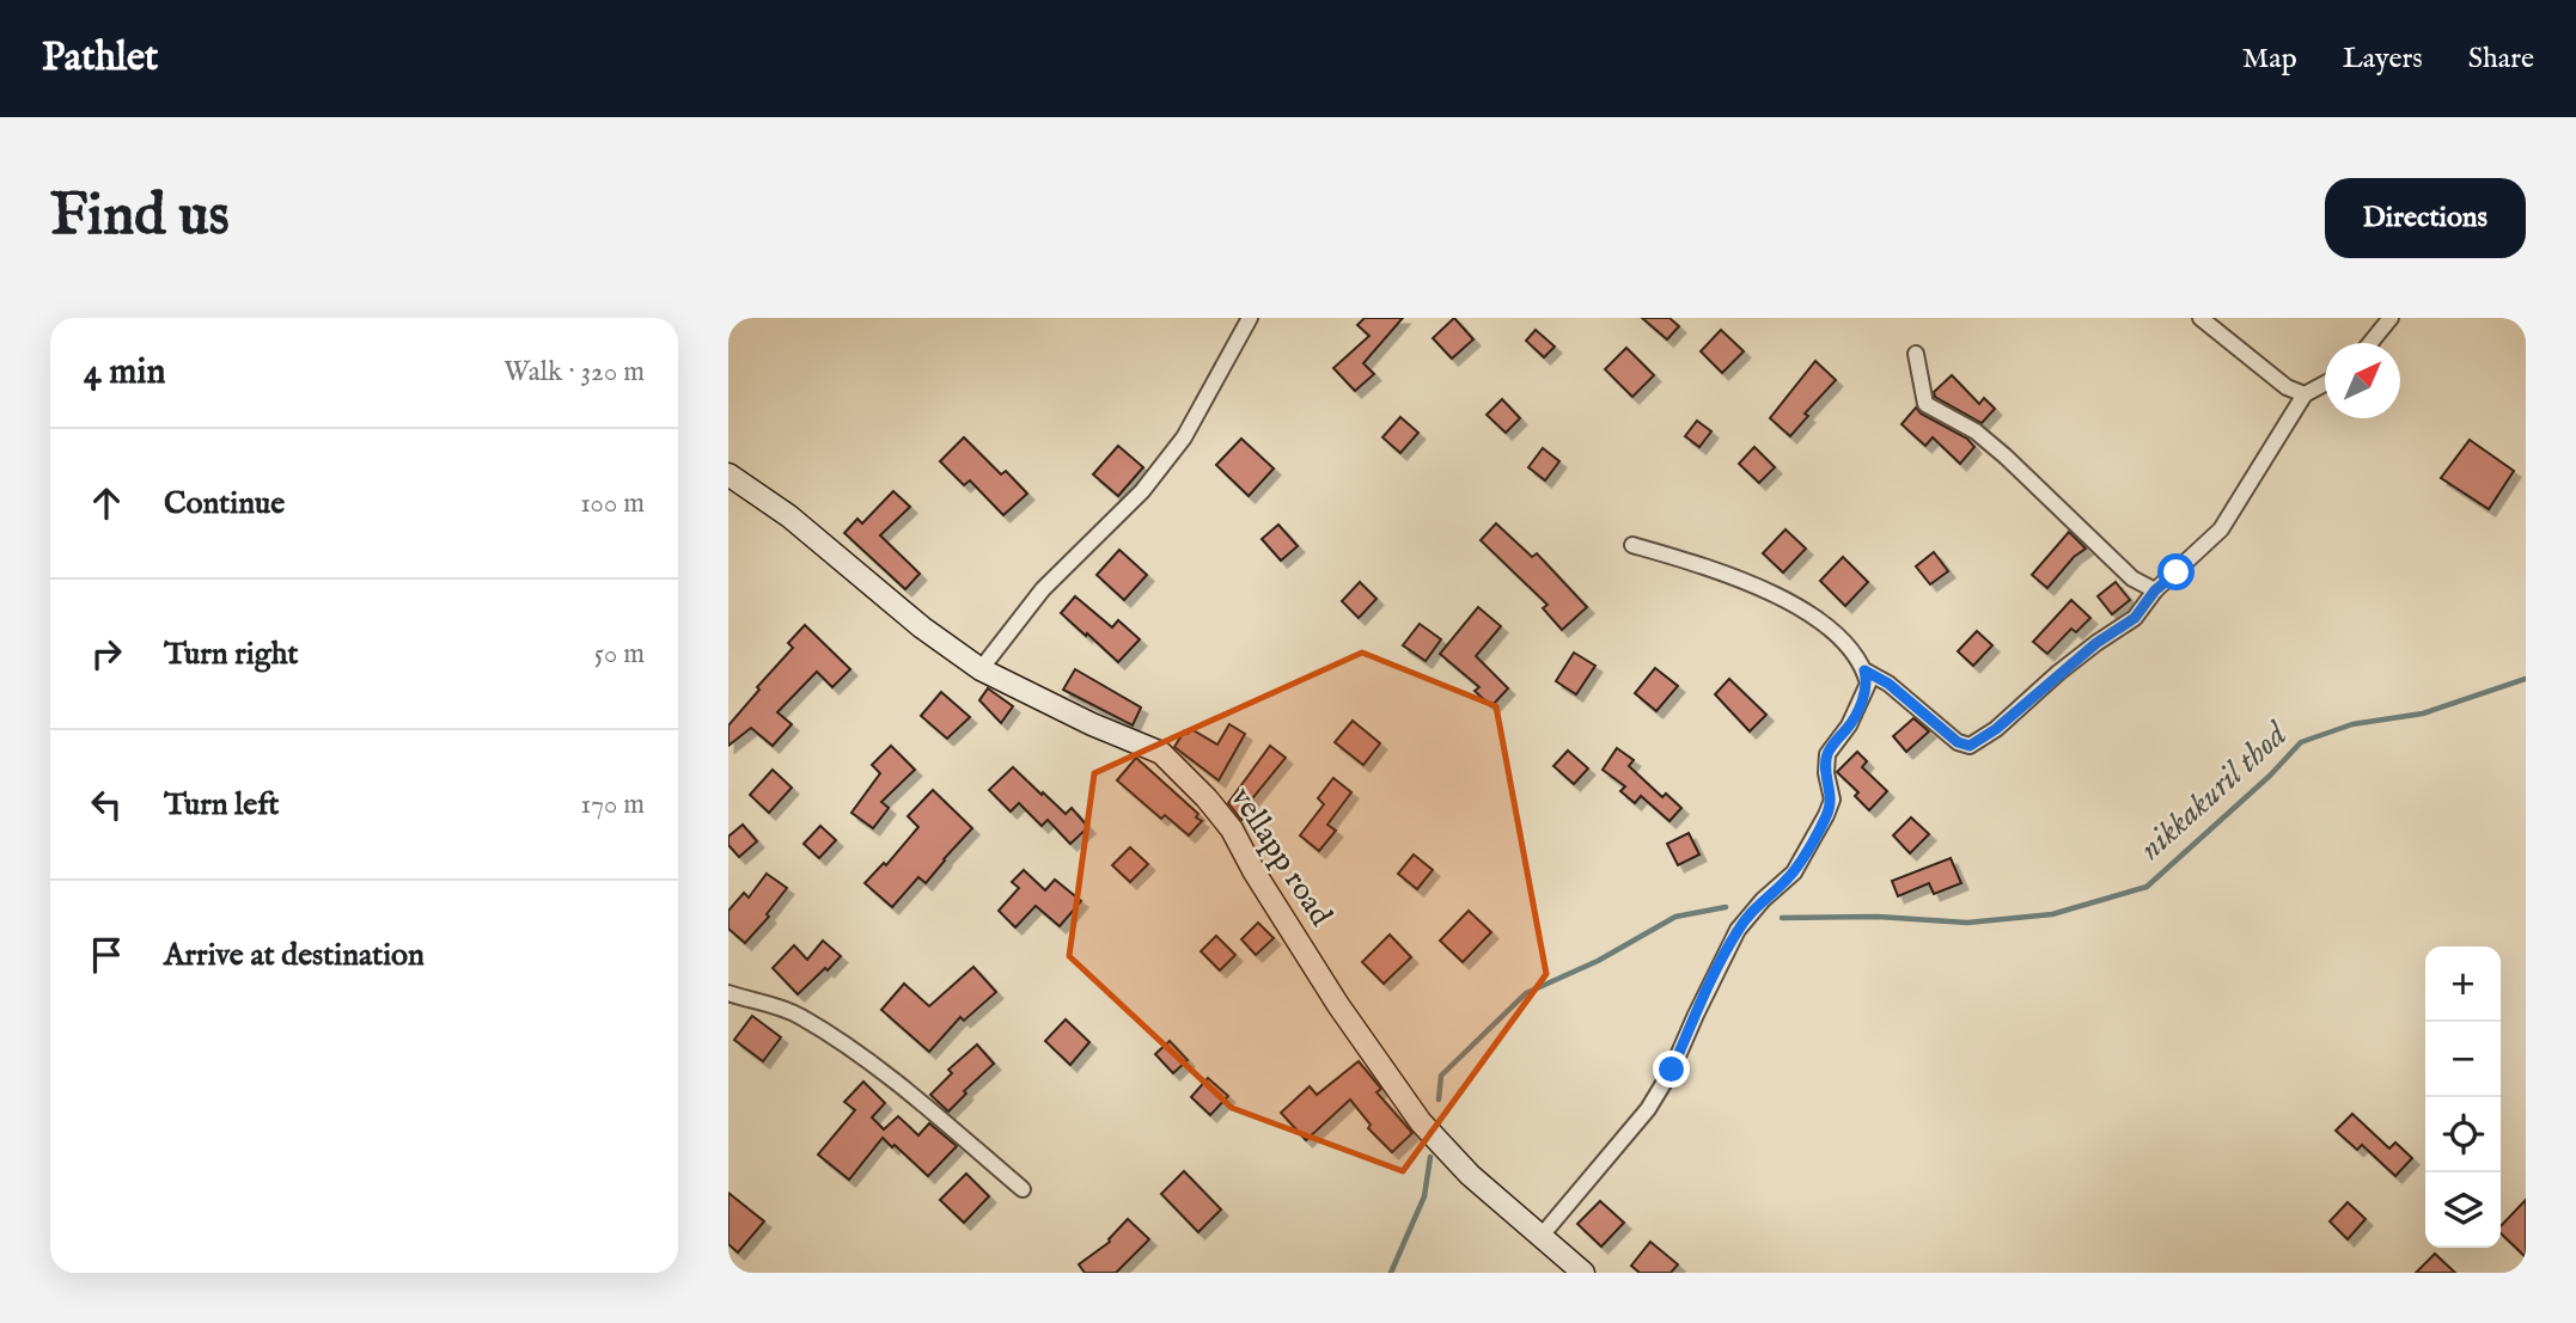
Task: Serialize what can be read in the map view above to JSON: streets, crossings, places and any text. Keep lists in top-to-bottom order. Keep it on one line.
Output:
{"streets":{"main road":["vellapp road"]},"water":["nikkakuril thod"],"north":"top right","page":{"header":"Pathlet","nav":["Map","Layers","Share"],"buttons":"Directions","title":"Find us","heading":["4 min","Walk · 320 m"],"list":[["Continue","100 m"],["Turn right","50 m"],["Turn left","170 m"],"Arrive at destination"],"map_buttons":["+","−"]}}
